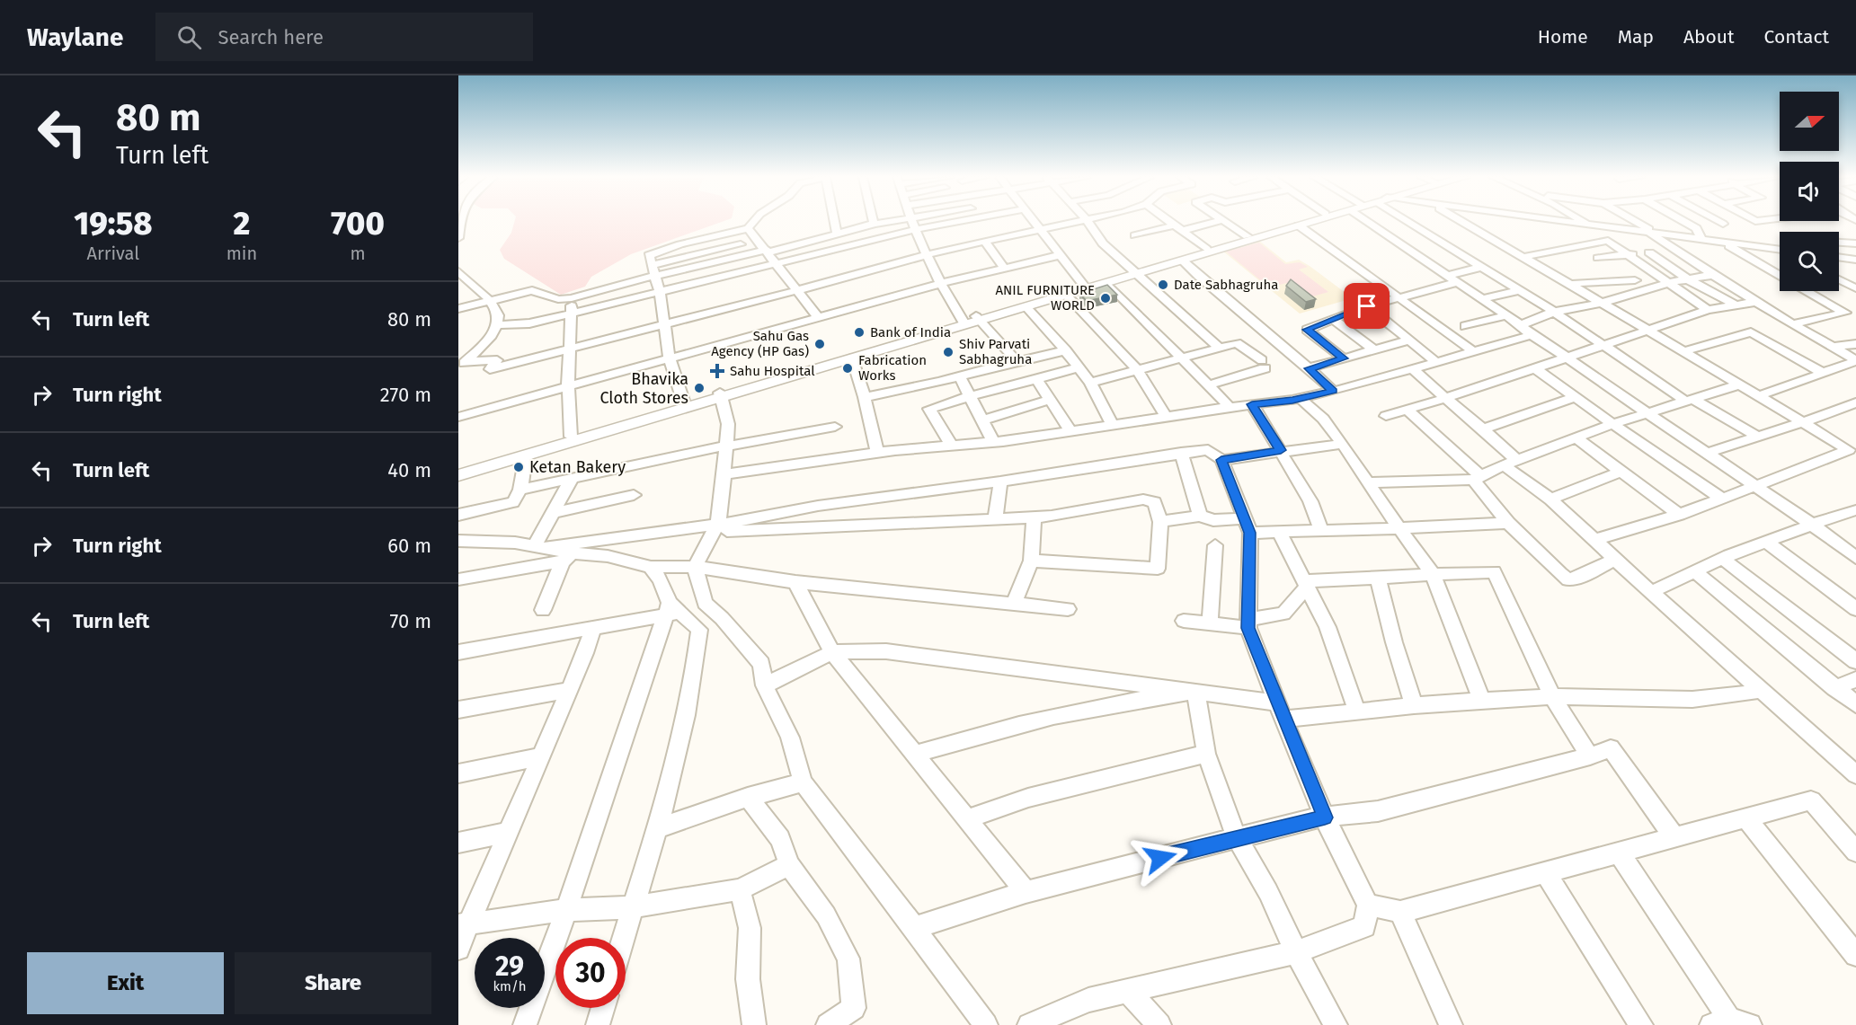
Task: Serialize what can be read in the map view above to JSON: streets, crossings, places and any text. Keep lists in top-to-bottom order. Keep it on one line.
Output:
{"places":{"other":["Date Sabhagruha","ANIL FURNITURE WORLD","Bank of India","Sahu Gas Agency (HP Gas)","Shiv Parvati Sabhagruha","Fabrication Works","Bhavika Cloth Stores","Ketan Bakery"],"health":["Sahu Hospital"]},"north":"right","page":{"header":"Waylane","search":"Search here","nav":["Home","Map","About","Contact"],"turn":["80 m","Turn left"],"eta":["19:58","Arrival","2","min","700","m"],"list":[{"name":"Turn left","value":"80 m"},{"name":"Turn right","value":"270 m"},{"name":"Turn left","value":"40 m"},{"name":"Turn right","value":"60 m"},{"name":"Turn left","value":"70 m"}],"speed":"29 km/h","limit":"30","buttons":["Exit","Share"]}}
